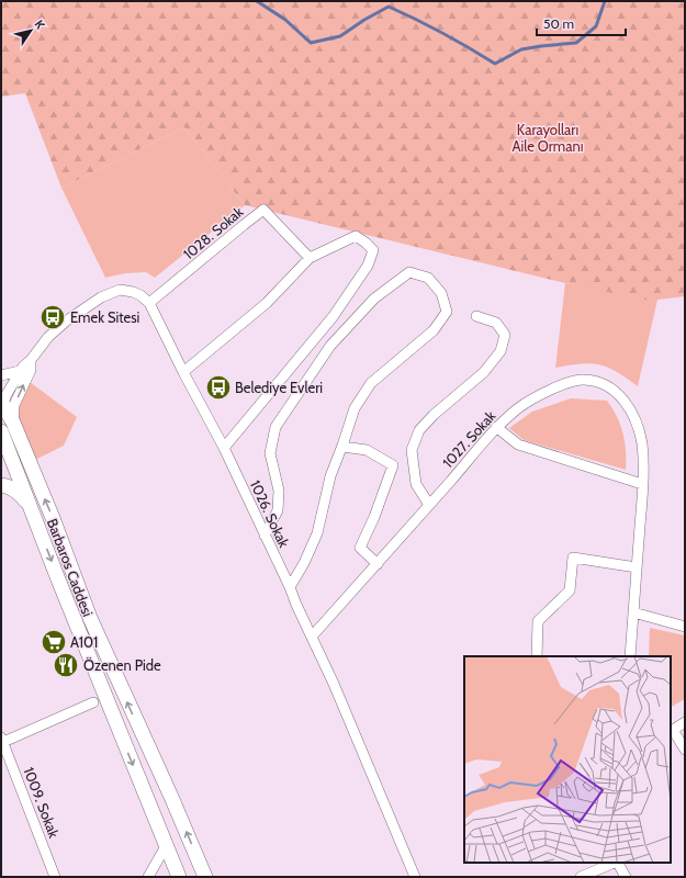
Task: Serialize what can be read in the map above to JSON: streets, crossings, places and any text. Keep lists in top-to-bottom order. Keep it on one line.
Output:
{"streets":{"main road":["Barbaros Caddesi"],"street":["1028. Sokak","1027. Sokak","1026. Sokak","1009. Sokak"]},"crossings":[["1028. Sokak","1026. Sokak"],["1027. Sokak","1026. Sokak"]],"parks":["Karayolları Aile Ormanı"],"places":{"bus stop":["Emek Sitesi","Belediye Evleri"],"supermarket":["A101"],"restaurant":["Özenen Pide"]},"scale_bar":"50 m","north":"top right"}
